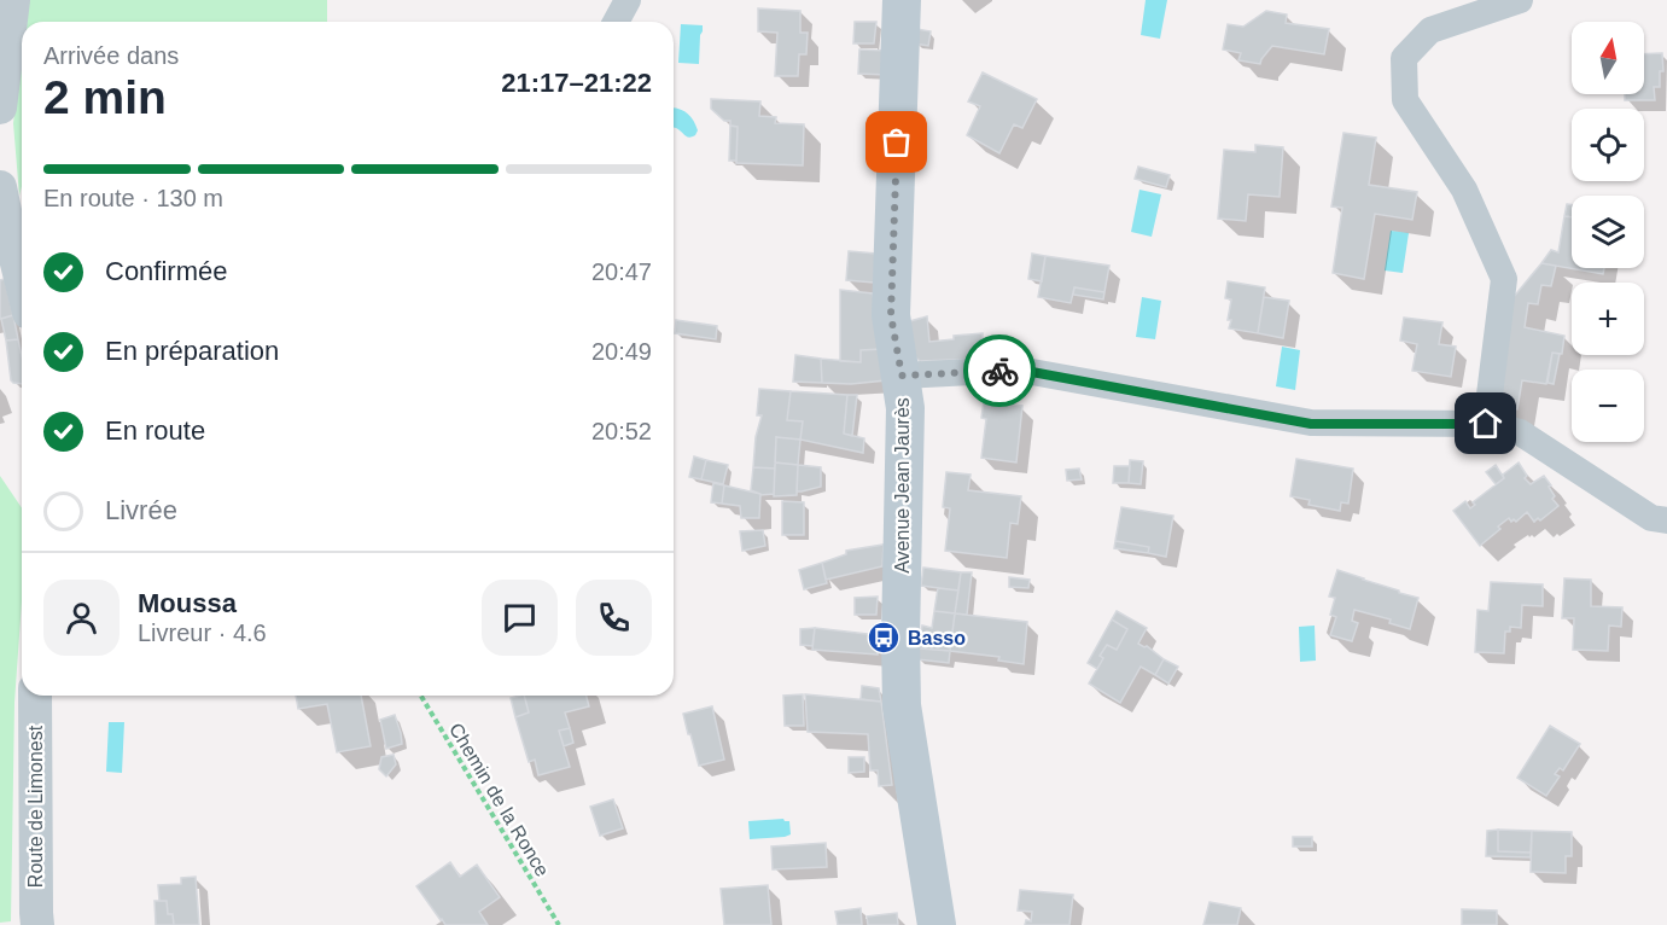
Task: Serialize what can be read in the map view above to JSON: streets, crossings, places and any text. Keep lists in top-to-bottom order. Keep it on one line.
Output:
{"streets":{"main road":["Avenue Jean Jaurès"],"street":["Route de Limonest"],"path":["Chemin de la Ronce"]},"places":{"bus stop":["Basso"]},"north":"top","page":{"map_buttons":["+","−"],"heading":["2 min","Arrivée dans","21:17–21:22"],"panel":["Moussa","Livreur · 4.6"],"bar":"En route · 130 m","list":[["Confirmée","20:47"],["En préparation","20:49"],["En route","20:52"],"Livrée"]}}
